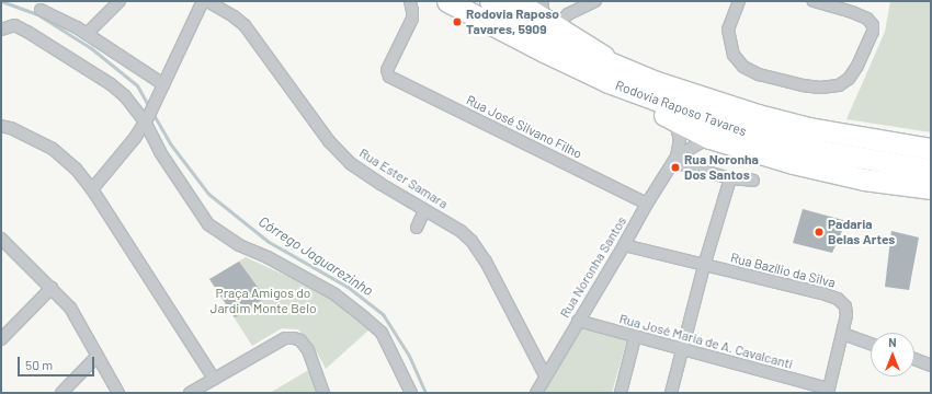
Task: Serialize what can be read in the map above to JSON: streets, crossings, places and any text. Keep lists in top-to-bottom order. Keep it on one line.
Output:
{"streets":{"highway":["Rodovia Raposo Tavares"],"street":["Rua José Silvano Filho","Rua Ester Samara","Rua Noronha Santos","Rua Bazílio da Silva","Rua José Maria de A. Cavalcanti"]},"crossings":[["Rua José Silvano Filho","Rua Noronha Santos"],["Rua Ester Samara","Rua Noronha Santos"],["Rua Noronha Santos","Rua Bazílio da Silva"],["Rua Noronha Santos","Rua José Maria de A. Cavalcanti"],["Rua Bazílio da Silva","Rua José Maria de A. Cavalcanti"]],"water":["Córrego Jaguarezinho"],"parks":["Praça Amigos do Jardim Monte Belo"],"places":["Rodovia Raposo Tavares, 5909","Rua Noronha Dos Santos","Padaria Belas Artes"],"scale_bar":"50 m","north":"top"}
